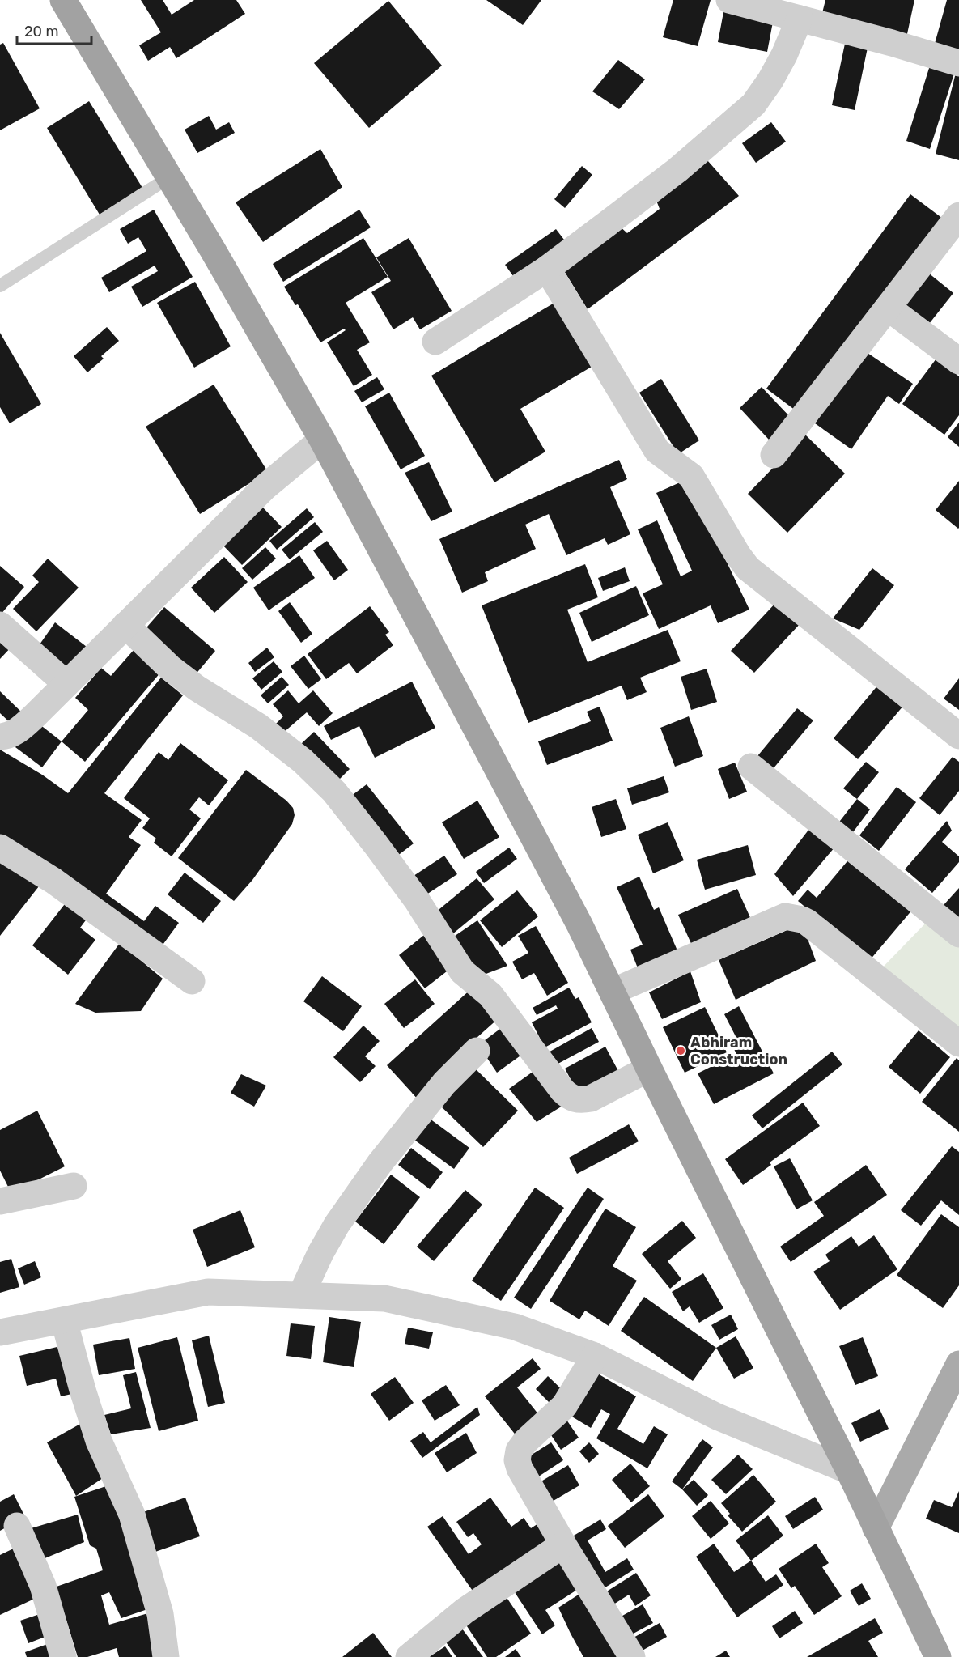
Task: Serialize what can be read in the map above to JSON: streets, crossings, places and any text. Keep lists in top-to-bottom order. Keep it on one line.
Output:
{"places":["Abhiram Construction"],"scale_bar":"20 m"}
